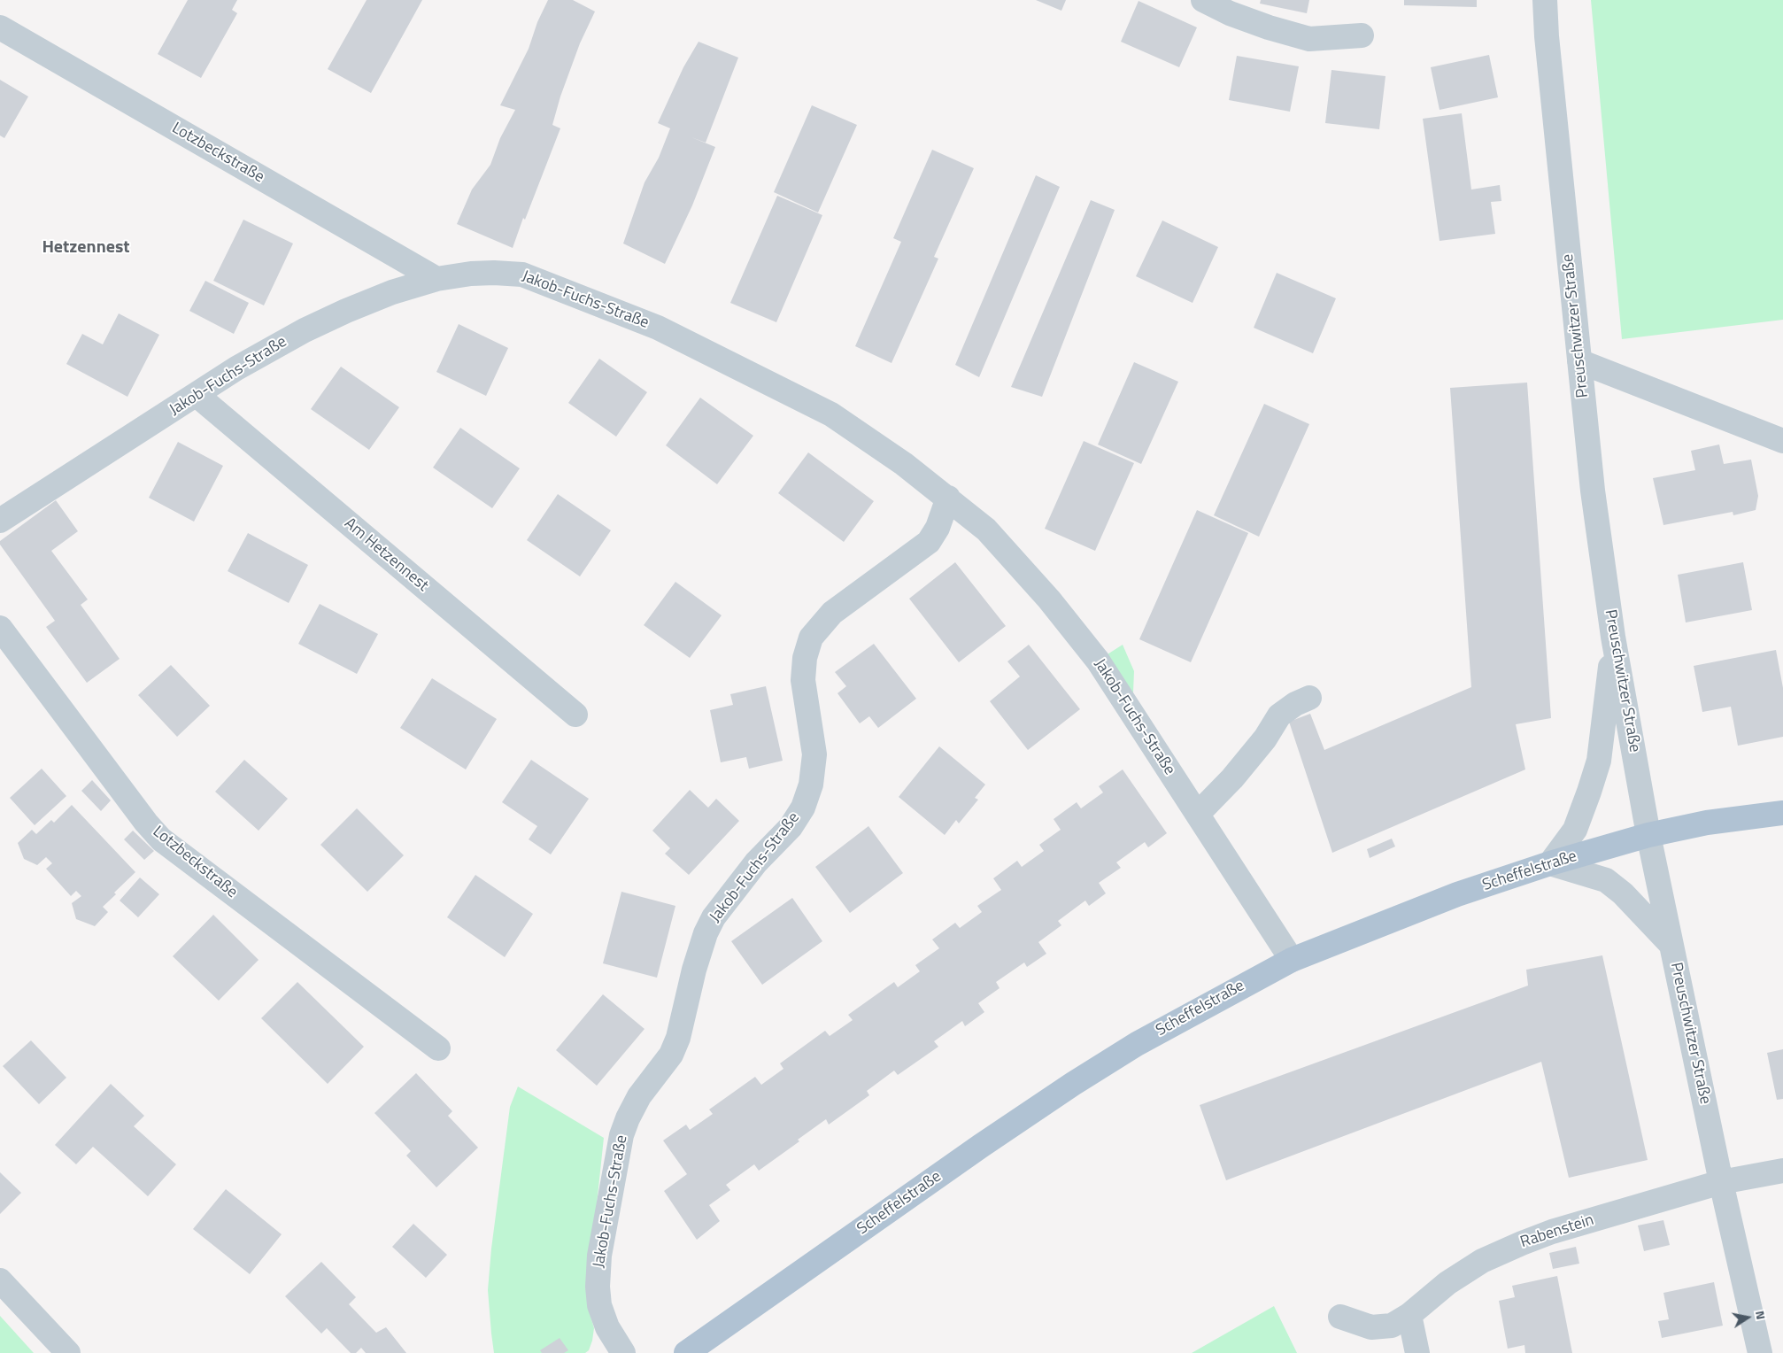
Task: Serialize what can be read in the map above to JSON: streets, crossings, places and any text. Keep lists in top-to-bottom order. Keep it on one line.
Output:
{"streets":{"main road":["Scheffelstraße"],"street":["Lotzbeckstraße","Jakob-Fuchs-Straße","Preuschwitzer Straße","Am Hetzennest","Rabenstein"]},"crossings":[["Lotzbeckstraße","Jakob-Fuchs-Straße"],["Jakob-Fuchs-Straße","Am Hetzennest"],["Jakob-Fuchs-Straße","Scheffelstraße"],["Preuschwitzer Straße","Scheffelstraße"],["Preuschwitzer Straße","Rabenstein"]],"districts":["Hetzennest"],"north":"right"}
